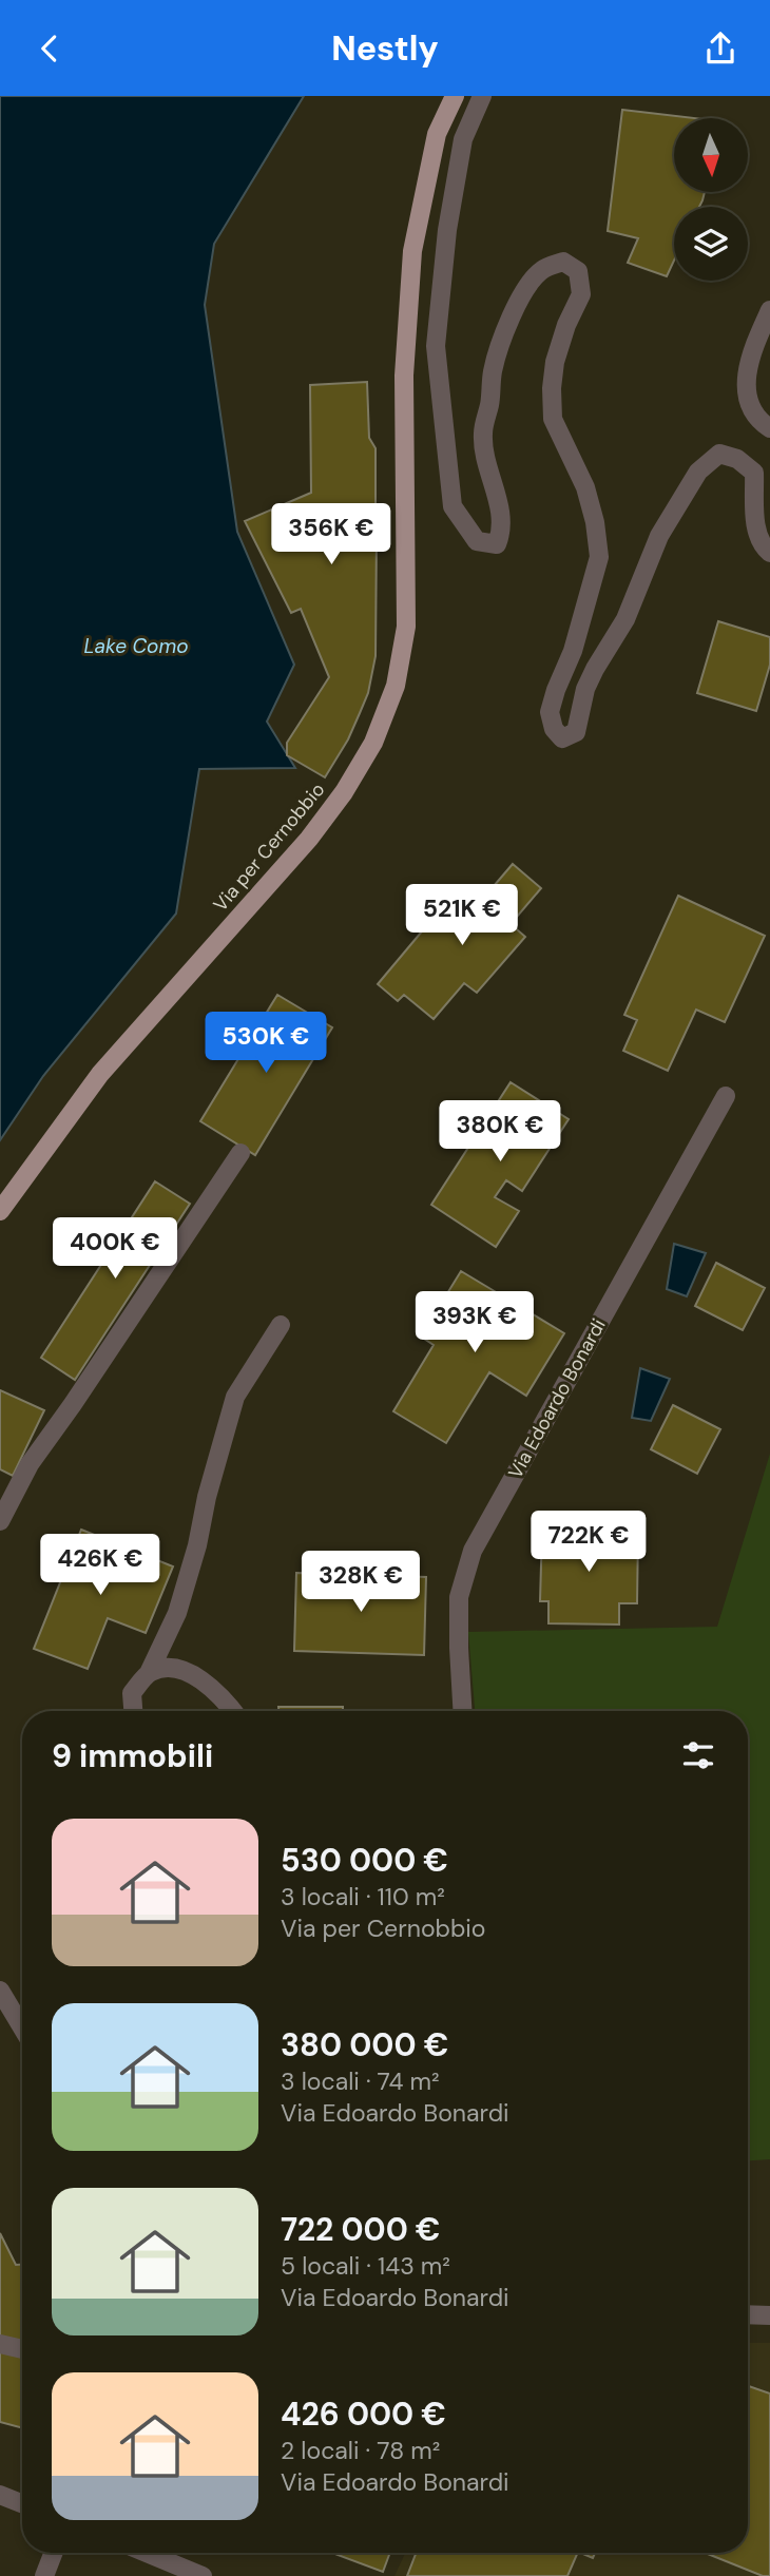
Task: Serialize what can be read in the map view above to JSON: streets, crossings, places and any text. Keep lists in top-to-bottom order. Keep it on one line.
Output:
{"streets":{"main road":["Via per Cernobbio"],"street":["Via Edoardo Bonardi"]},"water":["Lake Como"],"north":"bottom","page":{"header":"Nestly","price":["356K €","521K €","530K €","380K €","400K €","393K €","722K €","426K €","328K €"],"heading":"9 immobili","list":[{"name":"530 000 €","note":"3 locali · 110 m² · Via per Cernobbio"},{"name":"380 000 €","note":"3 locali · 74 m² · Via Edoardo Bonardi"},{"name":"722 000 €","note":"5 locali · 143 m² · Via Edoardo Bonardi"},{"name":"426 000 €","note":"2 locali · 78 m² · Via Edoardo Bonardi"}]}}
